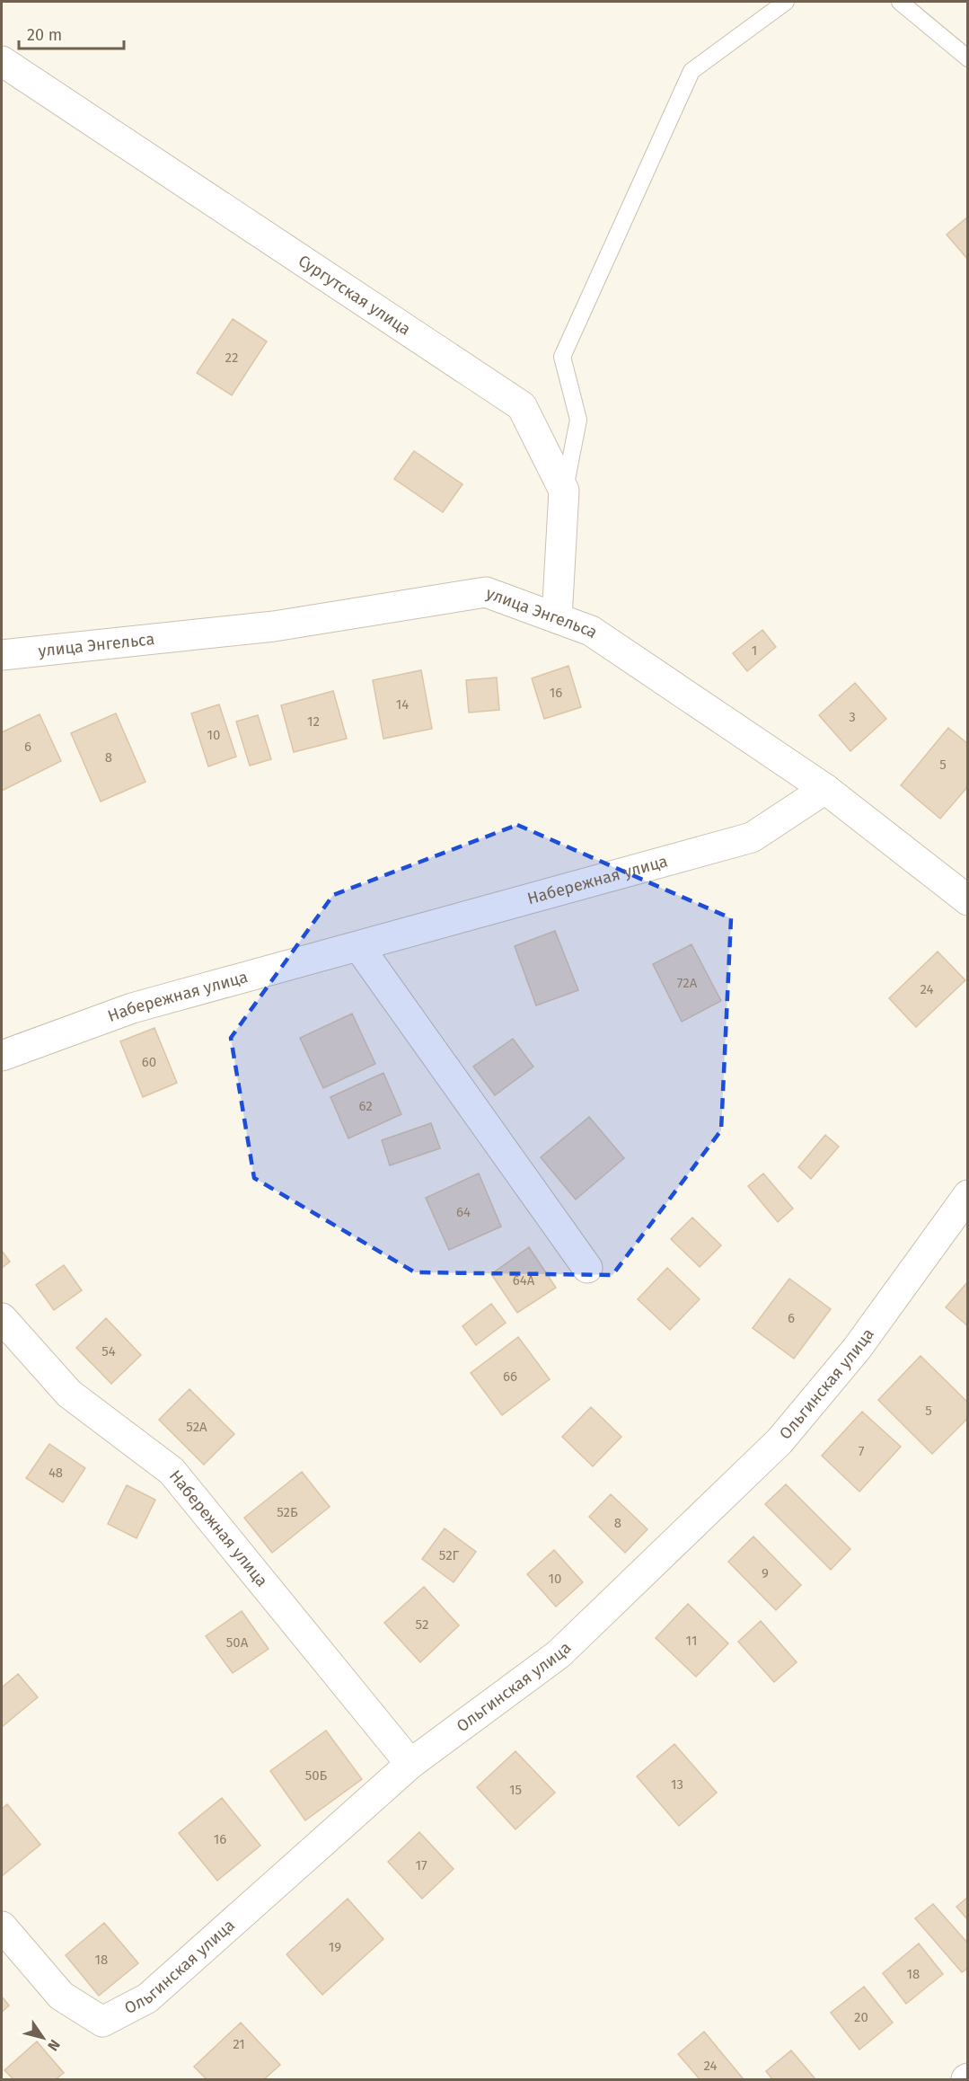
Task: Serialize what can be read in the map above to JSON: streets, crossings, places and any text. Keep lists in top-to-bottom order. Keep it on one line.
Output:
{"streets":{"street":["Сургутская улица","улица Энгельса","Набережная улица","Ольгинская улица"]},"crossings":[["Сургутская улица","улица Энгельса"],["улица Энгельса","Набережная улица"],["Набережная улица","Ольгинская улица"]],"house_numbers":["22","1","16","14","3","12","10","6","8","5","72А","24","60","62","64","64А","6","54","66","5","52А","7","48","52Б","8","52Г","9","10","52","11","50А","50Б","13","15","16","17","19","18","18","20","21","24"],"scale_bar":"20 m","north":"bottom right"}
